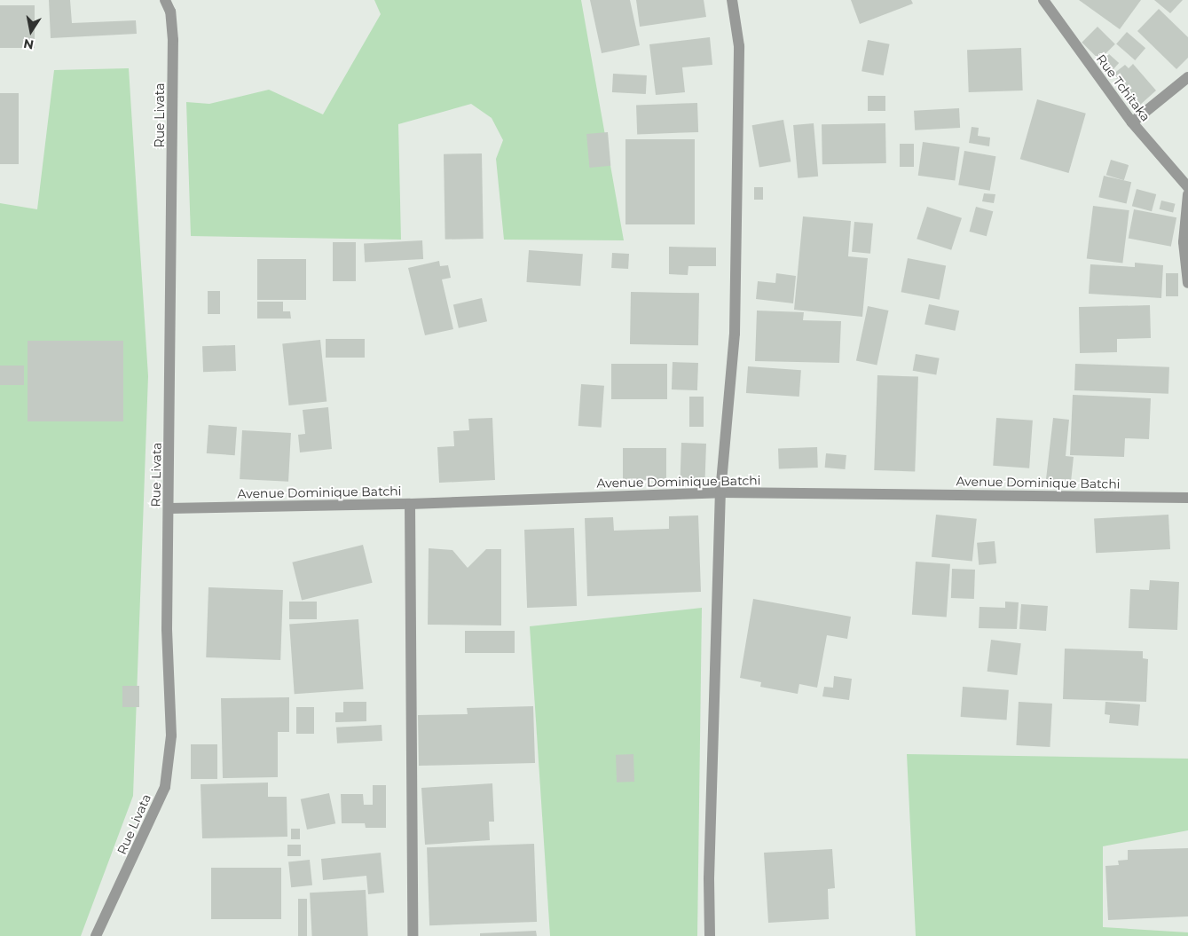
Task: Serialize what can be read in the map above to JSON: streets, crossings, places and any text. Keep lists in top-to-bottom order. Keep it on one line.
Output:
{"streets":{"street":["Rue Tchitaka","Rue Livata","Avenue Dominique Batchi"]},"crossings":[["Rue Livata","Avenue Dominique Batchi"]],"north":"bottom"}
